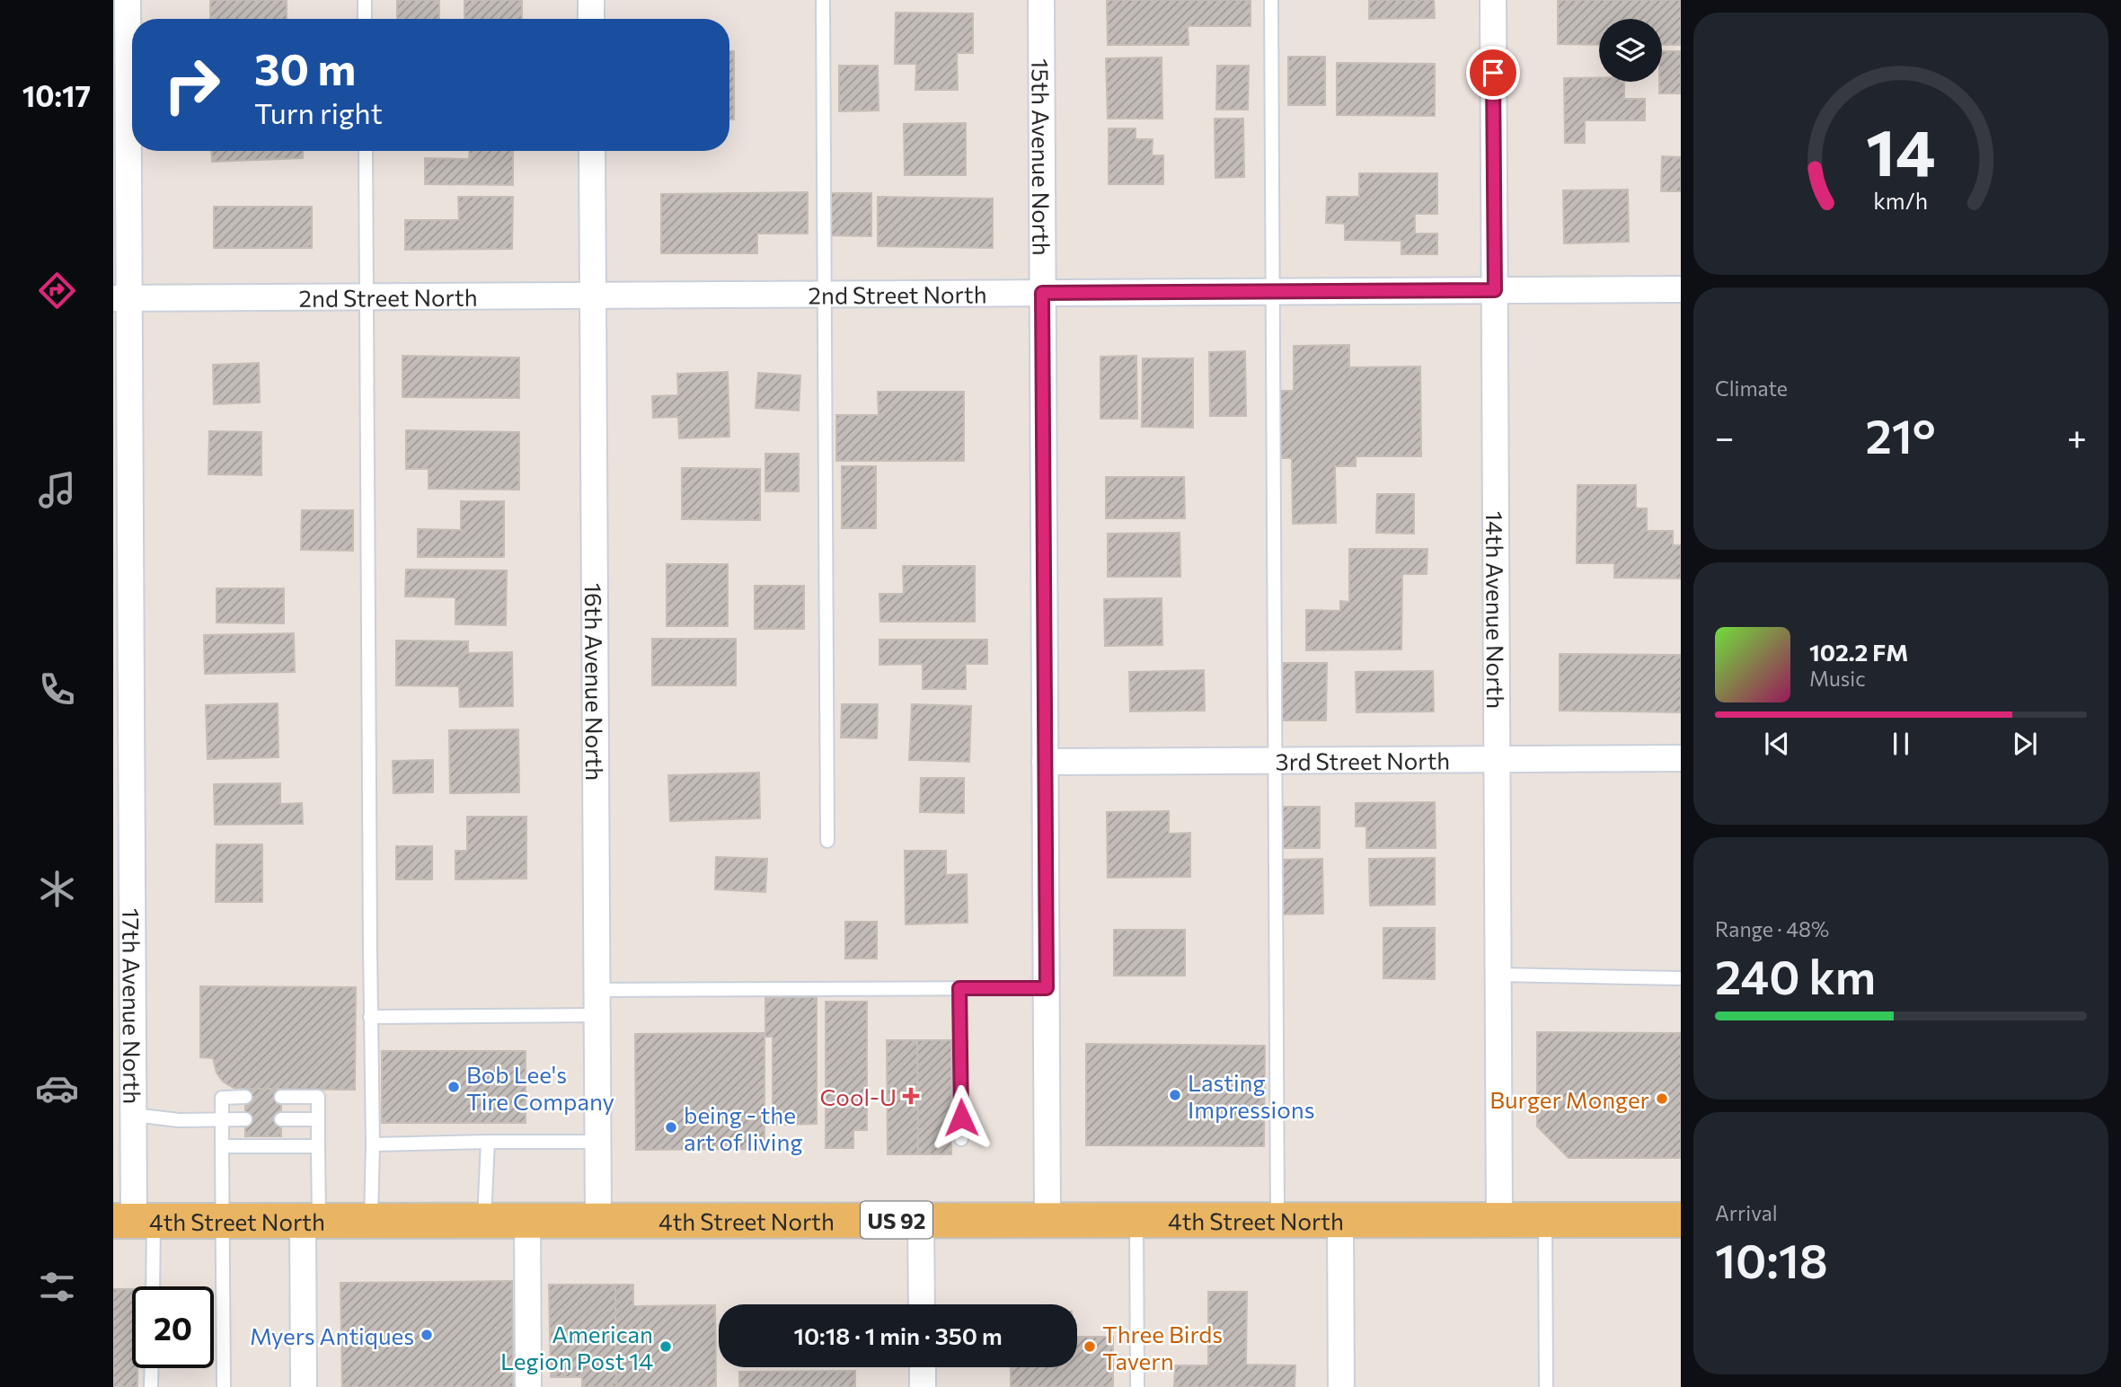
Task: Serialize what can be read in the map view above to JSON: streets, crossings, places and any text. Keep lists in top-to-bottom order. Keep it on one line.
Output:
{"streets":{"main road":["4th Street North","US 92"],"street":["15th Avenue North","2nd Street North","14th Avenue North","16th Avenue North","3rd Street North","17th Avenue North"]},"crossings":[["15th Avenue North","2nd Street North"],["15th Avenue North","3rd Street North"],["15th Avenue North","4th Street North"],["2nd Street North","14th Avenue North"],["2nd Street North","16th Avenue North"],["2nd Street North","17th Avenue North"],["14th Avenue North","3rd Street North"],["14th Avenue North","4th Street North"],["16th Avenue North","4th Street North"],["17th Avenue North","4th Street North"]],"places":{"other":["Bob Lee's Tire Company","Lasting Impressions","Burger Monger","being - the art of living","Myers Antiques","American Legion Post 14","Three Birds Tavern"],"health":["Cool-U"]},"page":{"tabs":"10:17","turn":["30 m","Turn right"],"tile":["Climate",["Range · 48%","240 km"],["Arrival","10:18"]],"heat":["−","21°","+"],"song":["102.2 FM","Music"],"limit":"20","trip":"10:18 · 1 min · 350 m","gauge":["14","km/h"]}}
